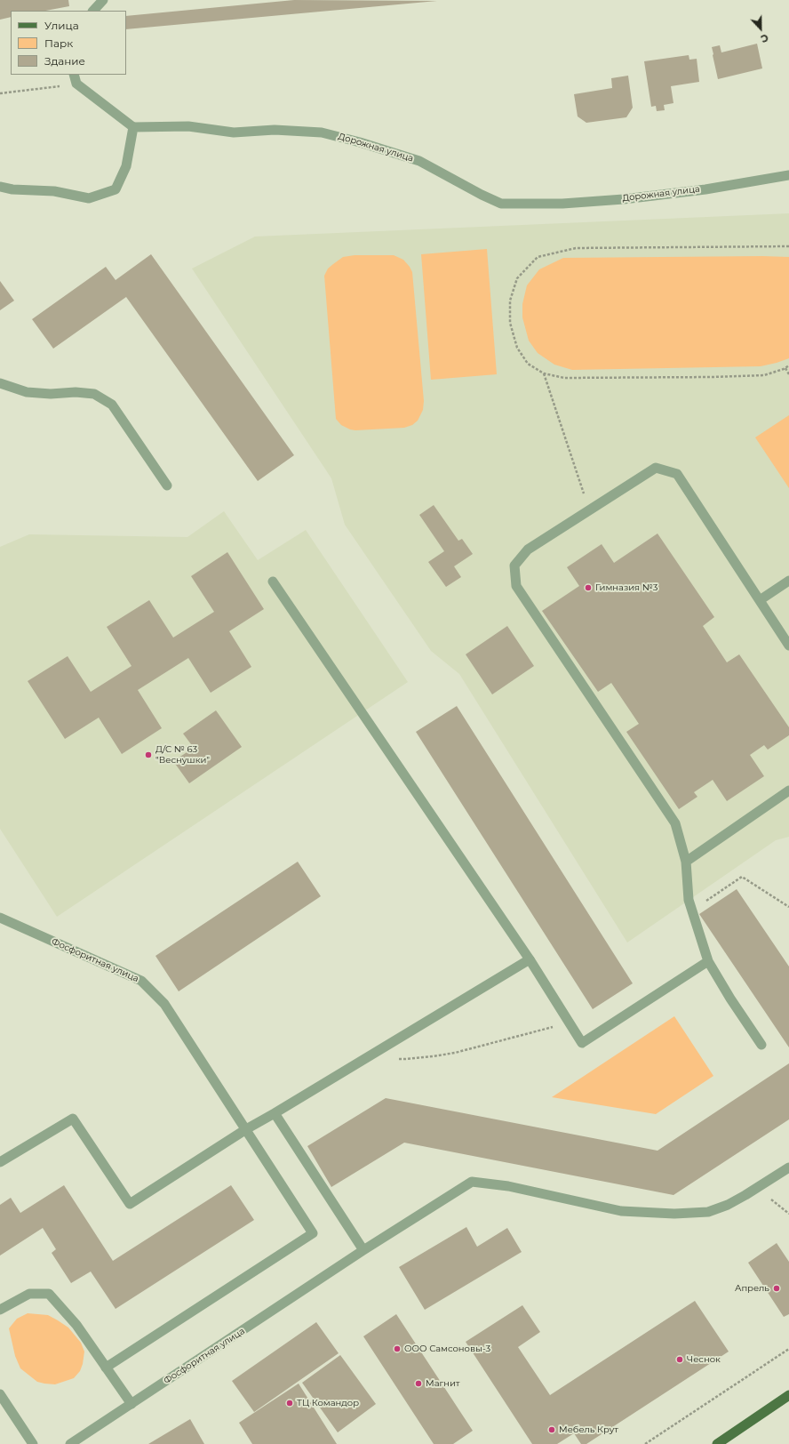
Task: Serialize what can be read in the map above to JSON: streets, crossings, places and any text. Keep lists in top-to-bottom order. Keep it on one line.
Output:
{"streets":{"street":["Дорожная улица","Фосфоритная улица"]},"places":["Гимназия №3","Д/С № 63 \"Веснушки\"","Апрель","ООО Самсоновы-3","Чеснок","Магнит","ТЦ Командор","Мебель Крут"],"legend":["Улица","Парк","Здание"],"north":"bottom"}
